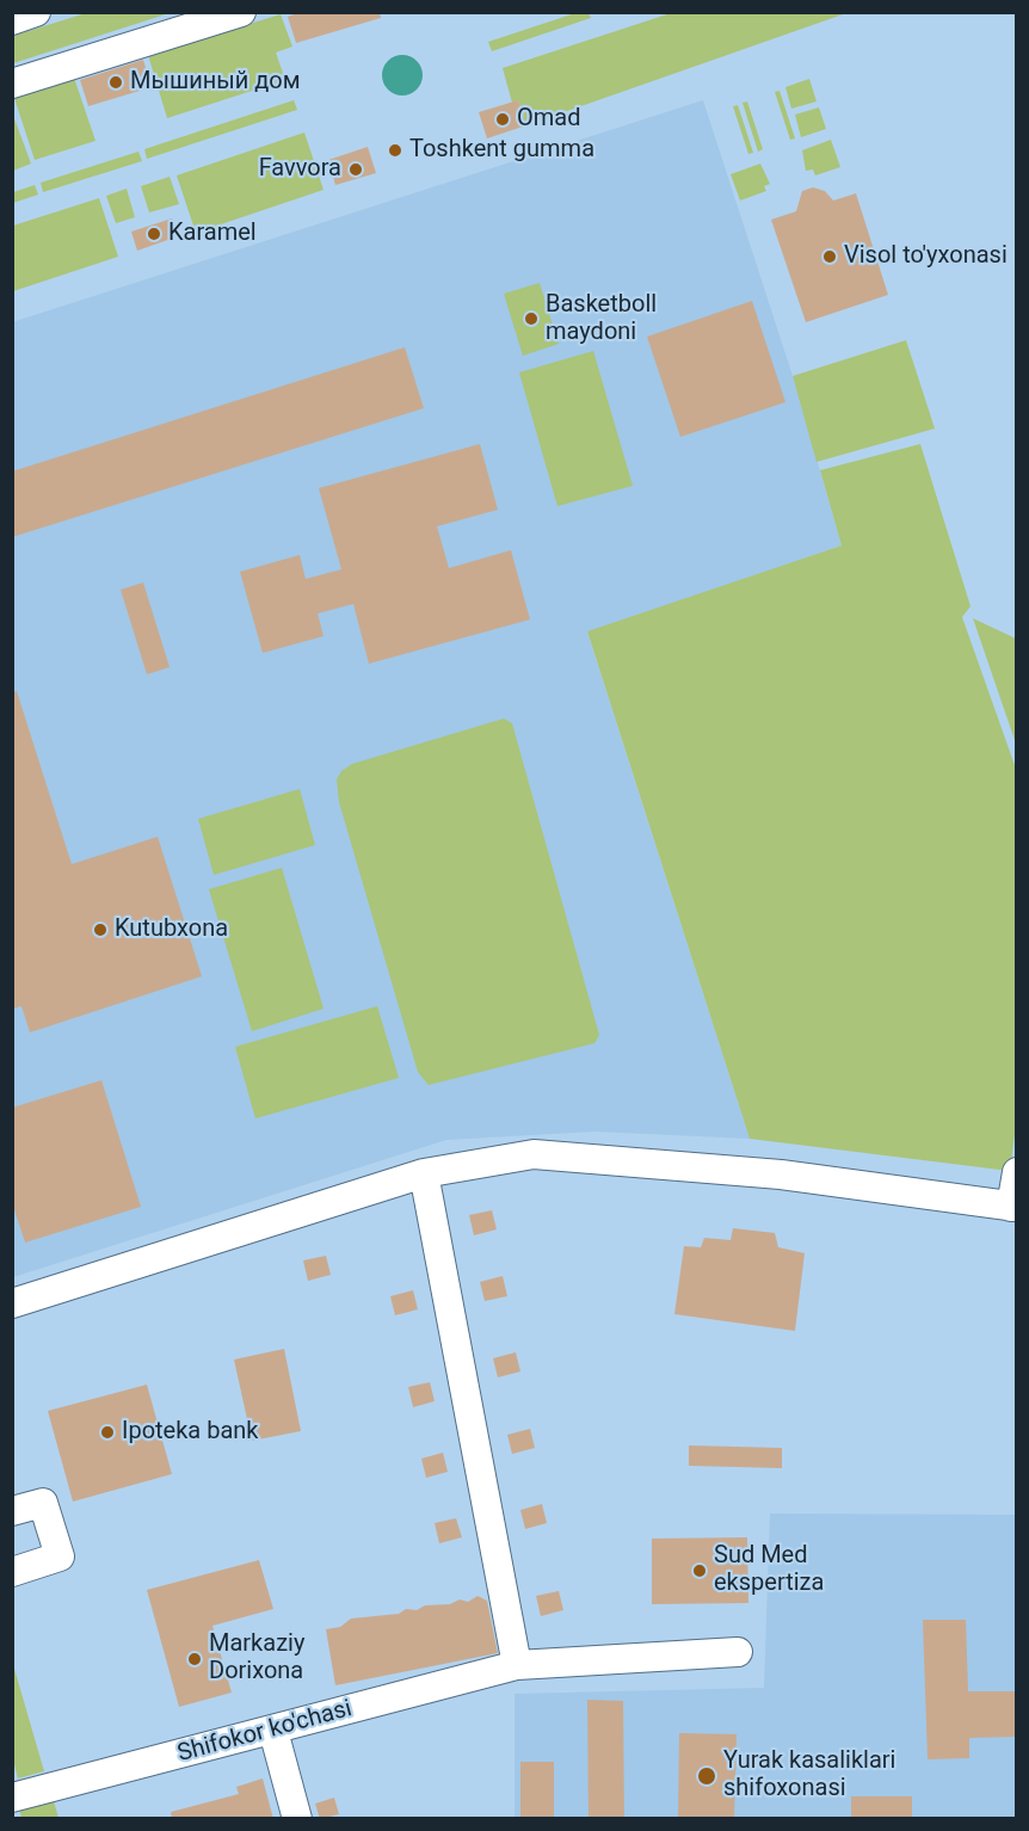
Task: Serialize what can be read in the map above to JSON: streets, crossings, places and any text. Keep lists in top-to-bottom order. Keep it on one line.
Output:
{"streets":{"street":["Shifokor ko'chasi"]},"places":["Мышиный дом","Omad","Toshkent gumma","Favvora","Karamel","Visol to'yxonasi","Basketboll maydoni","Kutubxona","Ipoteka bank","Sud Med ekspertiza","Markaziy Dorixona","Yurak kasaliklari shifoxonasi"]}
